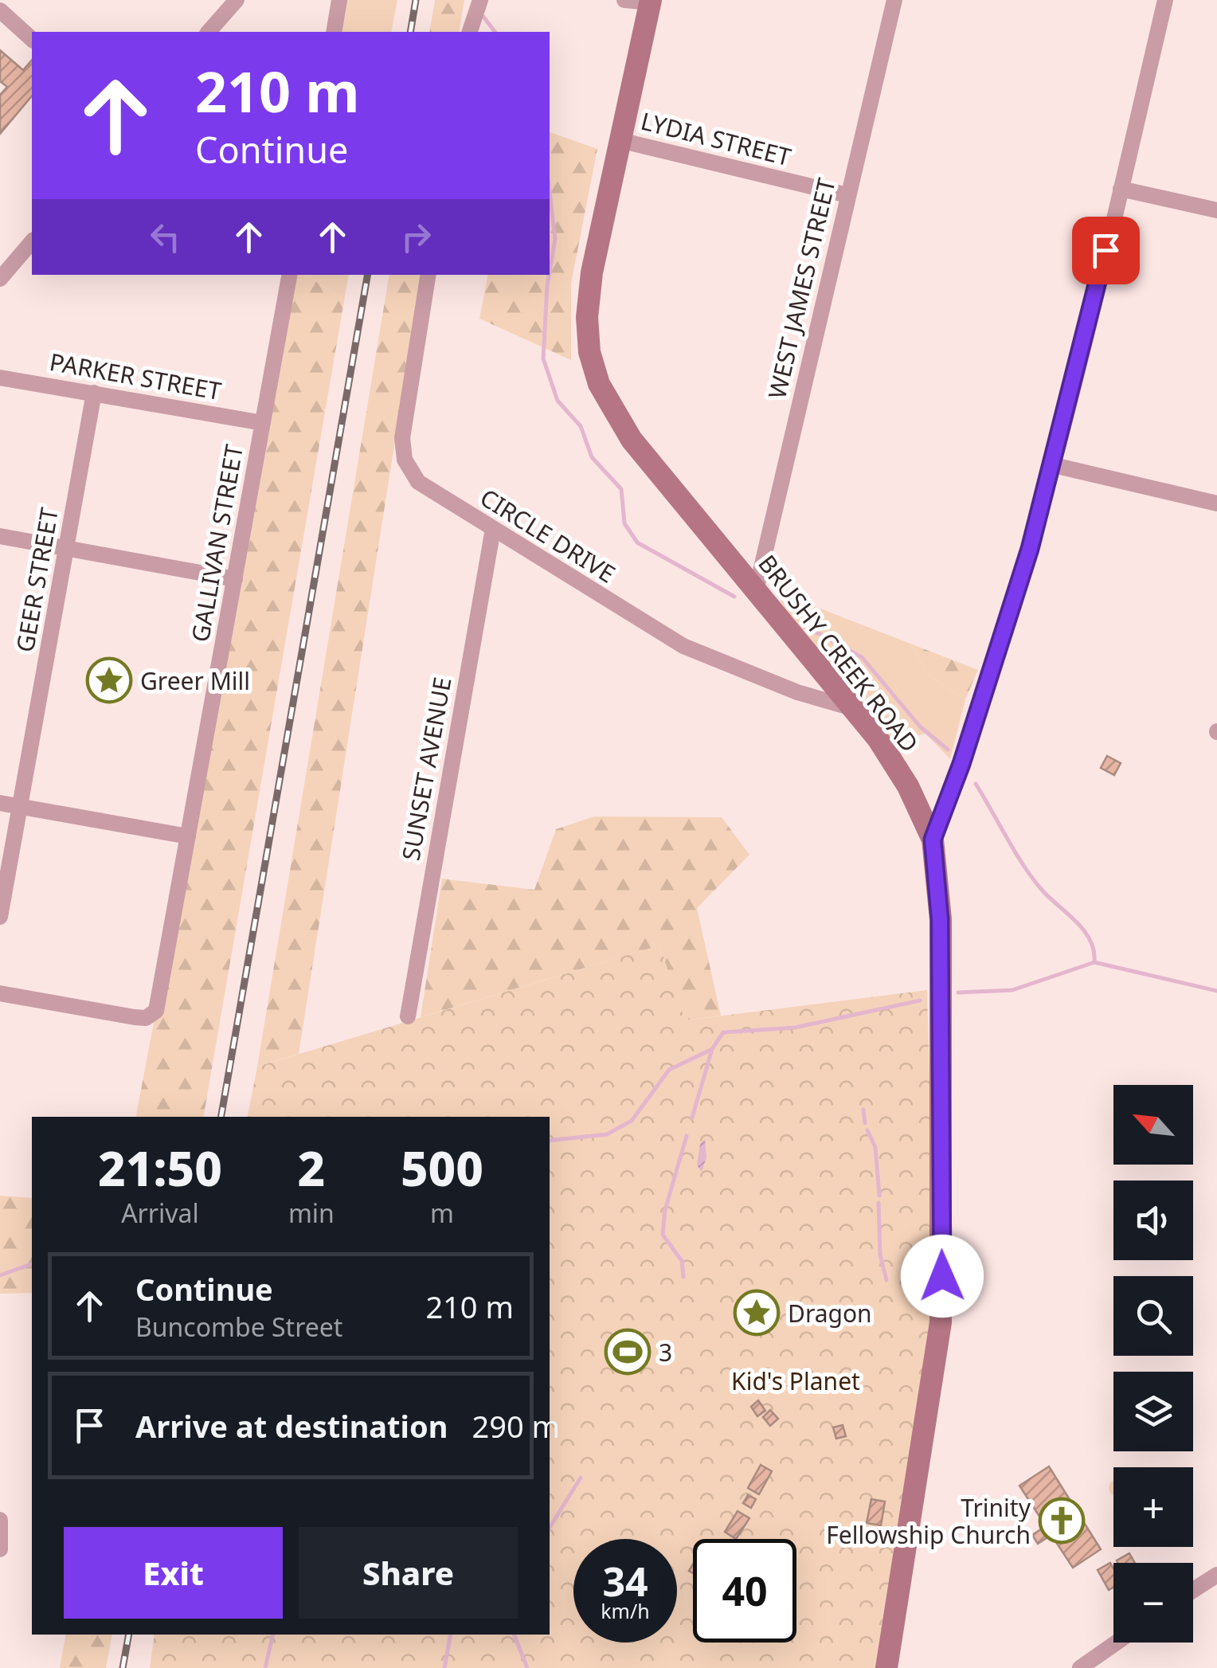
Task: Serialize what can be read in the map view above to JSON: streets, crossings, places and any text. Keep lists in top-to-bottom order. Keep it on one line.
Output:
{"streets":{"street":["LYDIA STREET","WEST JAMES STREET","PARKER STREET","CIRCLE DRIVE","GALLIVAN STREET","GEER STREET","BRUSHY CREEK ROAD","SUNSET AVENUE"]},"crossings":[["LYDIA STREET","WEST JAMES STREET"],["LYDIA STREET","BRUSHY CREEK ROAD"],["WEST JAMES STREET","BRUSHY CREEK ROAD"],["PARKER STREET","GALLIVAN STREET"],["PARKER STREET","GEER STREET"],["CIRCLE DRIVE","BRUSHY CREEK ROAD"],["CIRCLE DRIVE","SUNSET AVENUE"]],"parks":["Kid's Planet"],"places":{"place":["Greer Mill","Dragon"],"sports":["3"],"church":["Trinity Fellowship Church"]},"north":"top left","page":{"turn":["210 m","Continue"],"map_buttons":["+","−"],"eta":["21:50","Arrival","2","min","500","m"],"list":[{"name":"Continue","note":"Buncombe Street","value":"210 m"},{"name":"Arrive at destination","value":"290 m"}],"buttons":["Exit","Share"],"speed":"34 km/h","limit":"40"}}
